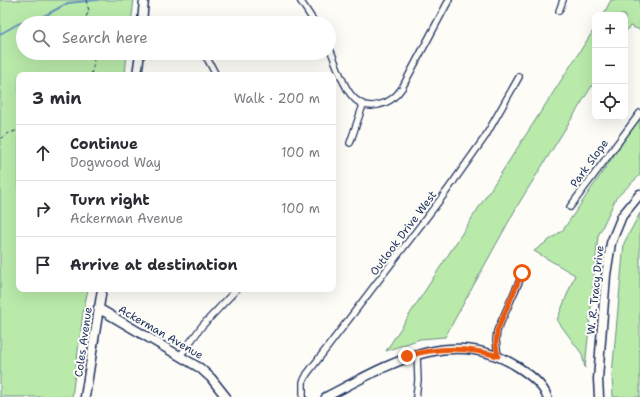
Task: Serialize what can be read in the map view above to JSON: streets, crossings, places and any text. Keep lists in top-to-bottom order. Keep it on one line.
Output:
{"streets":{"street":["Park Slope","Outlook Drive West","W. R. Tracy Drive","Ackerman Avenue","Coles Avenue"]},"crossings":[["Ackerman Avenue","Coles Avenue"]],"page":{"map_buttons":["+","−"],"search":"Search here","heading":["3 min","Walk · 200 m"],"list":[["Continue","Dogwood Way","100 m"],["Turn right","Ackerman Avenue","100 m"],"Arrive at destination"]}}
